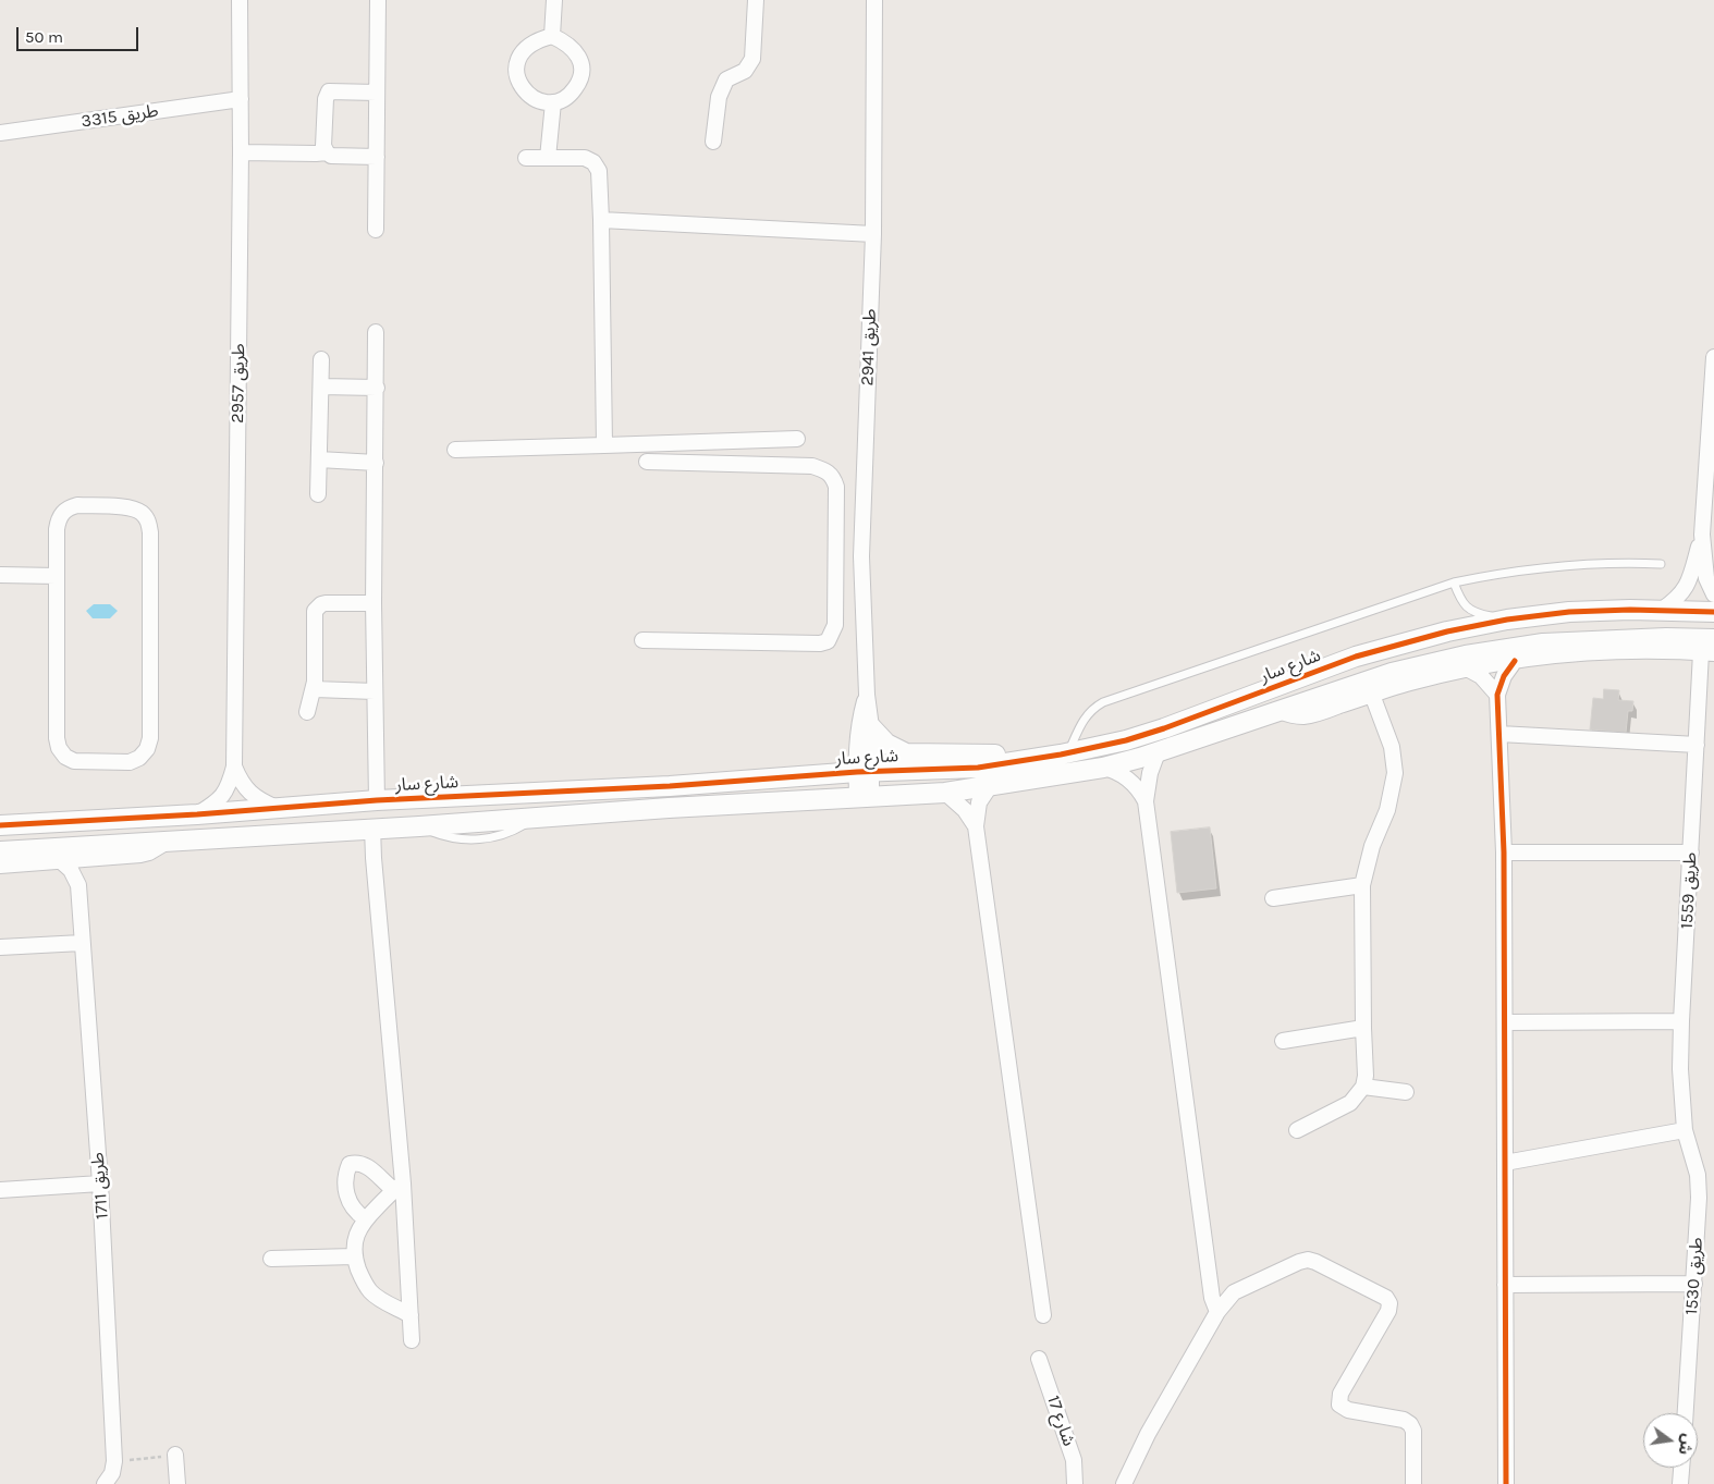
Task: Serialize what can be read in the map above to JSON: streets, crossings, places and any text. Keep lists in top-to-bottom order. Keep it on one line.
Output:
{"streets":{"street":["طريق 3315","طريق 2941","طريق 2957","شارع سار","طريق 1559","طريق 1711","طريق 1530","شارع 17"]},"crossings":[["طريق 3315","طريق 2957"],["طريق 2941","شارع سار"],["طريق 2957","شارع سار"],["طريق 1559","طريق 1530"]],"scale_bar":"50 m","north":"right"}
